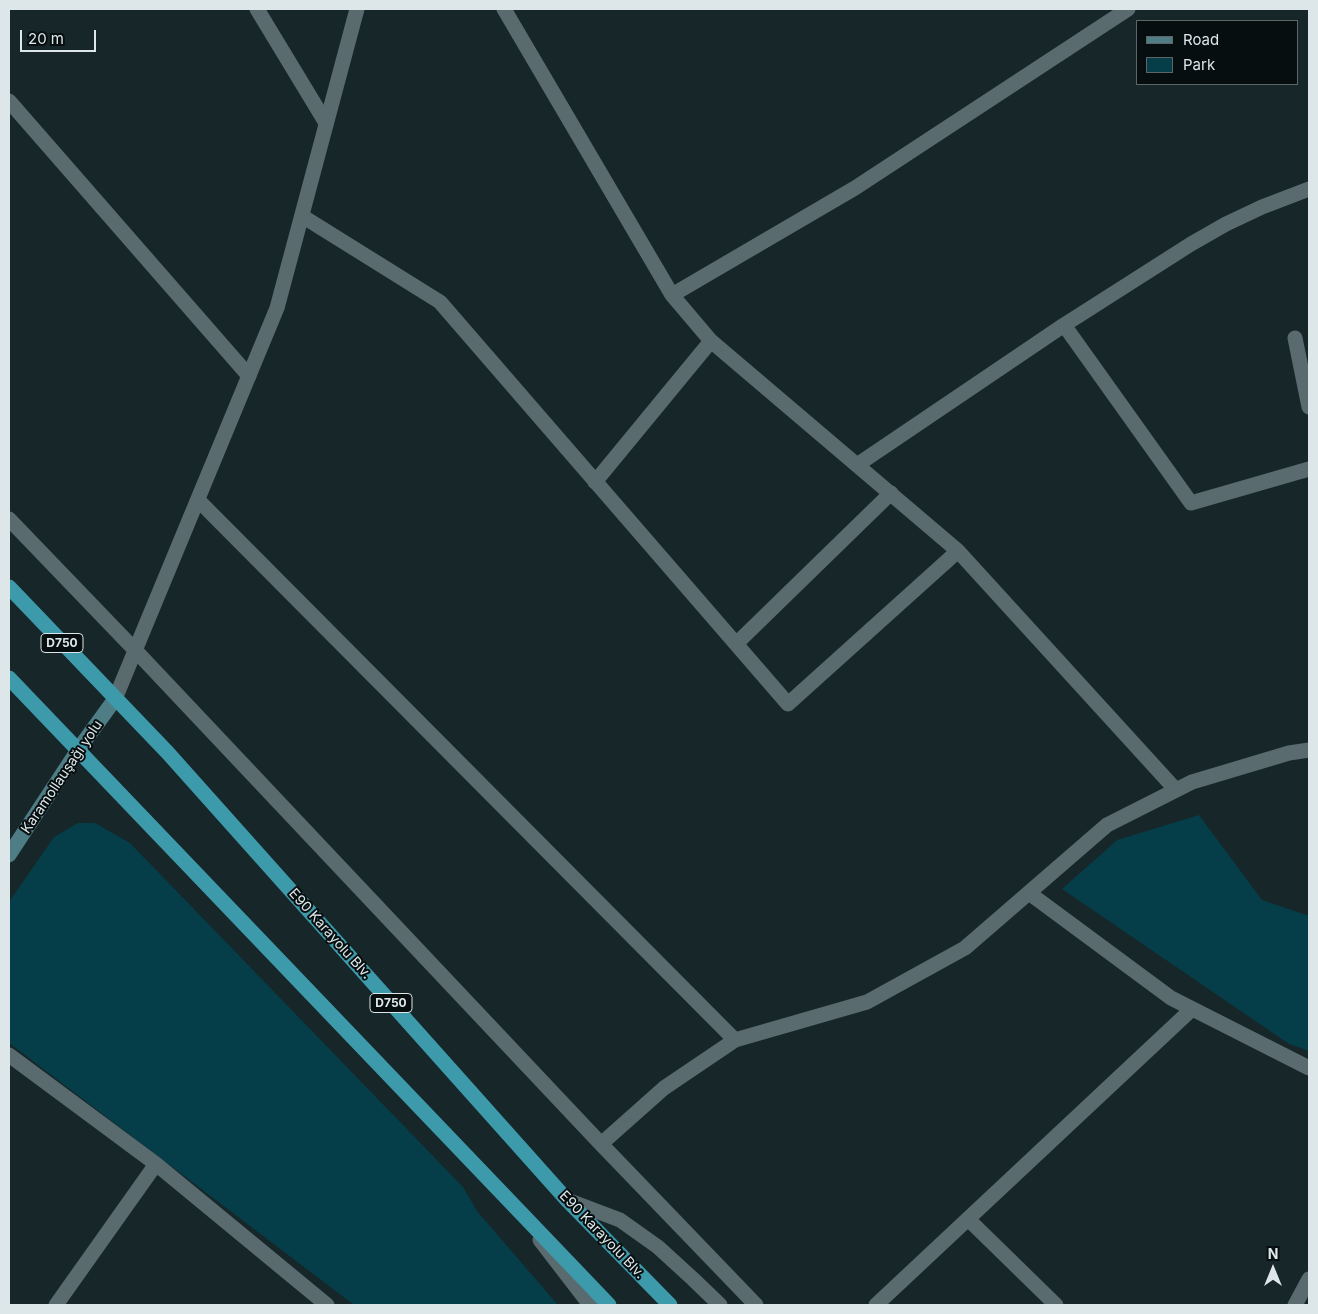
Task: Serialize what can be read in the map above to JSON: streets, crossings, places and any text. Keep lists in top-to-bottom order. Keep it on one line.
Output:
{"streets":{"highway":["D750","E90 Karayolu Blv."],"main road":["Karamollauşağı yolu"]},"crossings":[["Karamollauşağı yolu","E90 Karayolu Blv."]],"legend":["Road","Park"],"scale_bar":"20 m","north":"top"}
